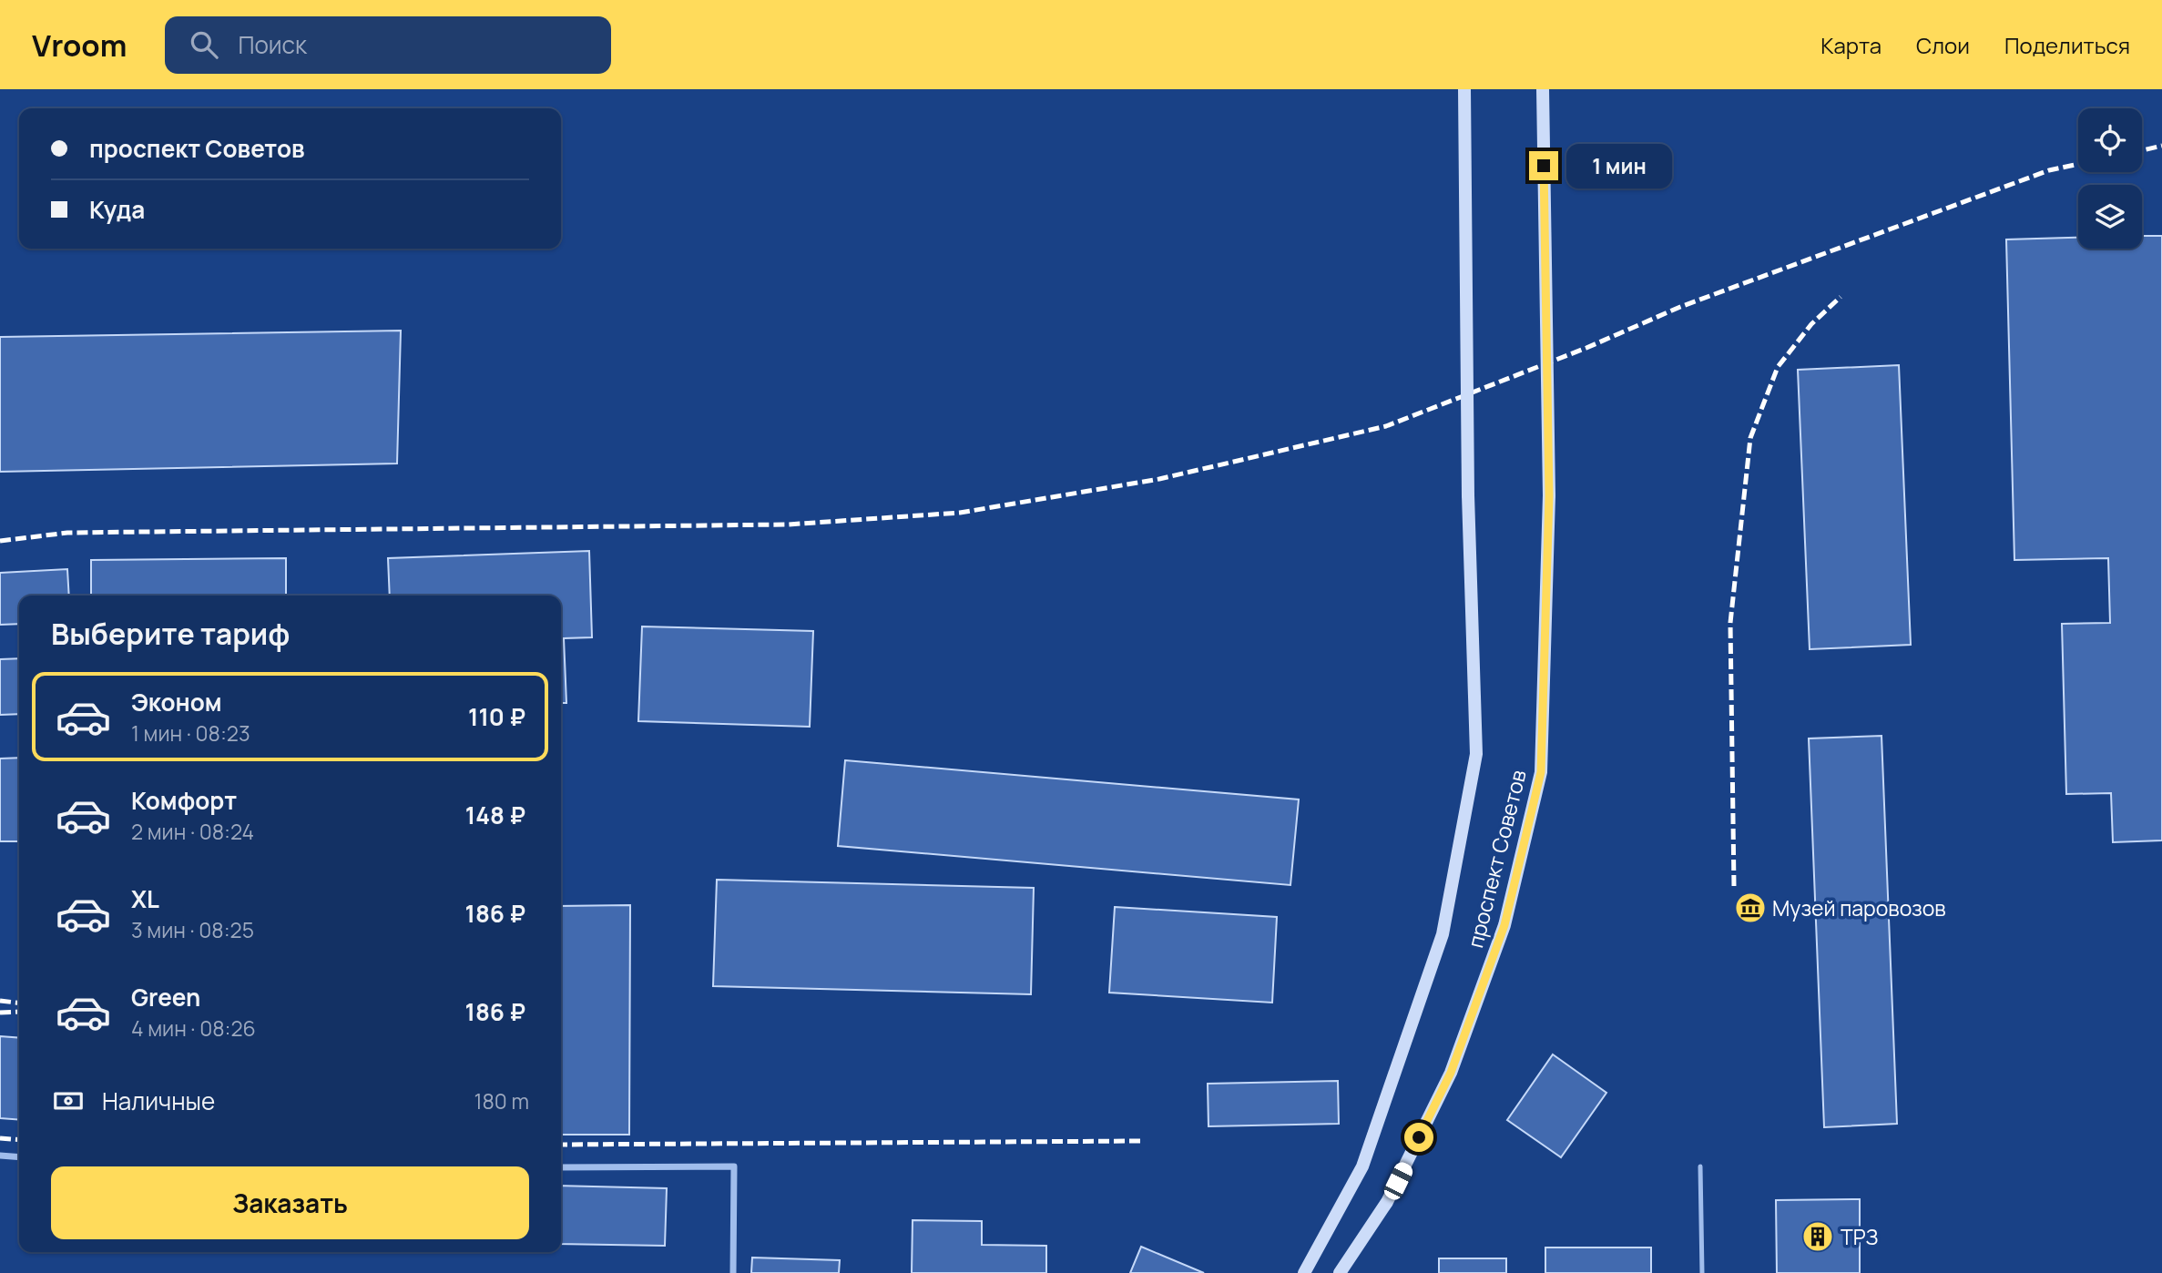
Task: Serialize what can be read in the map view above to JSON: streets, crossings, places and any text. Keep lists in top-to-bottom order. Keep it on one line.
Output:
{"streets":{"main road":["проспект Советов"]},"places":{"museum":["Музей паровозов"],"building":["ТРЗ"]},"page":{"header":"Vroom","search":"Поиск","nav":["Карта","Слои","Поделиться"],"banner":["проспект Советов","Куда"],"bubble":"1 мин","heading":"Выберите тариф","list":[{"name":"Эконом","note":"1 мин · 08:23","value":"110 ₽"},{"name":"Комфорт","note":"2 мин · 08:24","value":"148 ₽"},{"name":"XL","note":"3 мин · 08:25","value":"186 ₽"},{"name":"Green","note":"4 мин · 08:26","value":"186 ₽"}],"pay":["Наличные","180 m"],"buttons":"Заказать"}}
